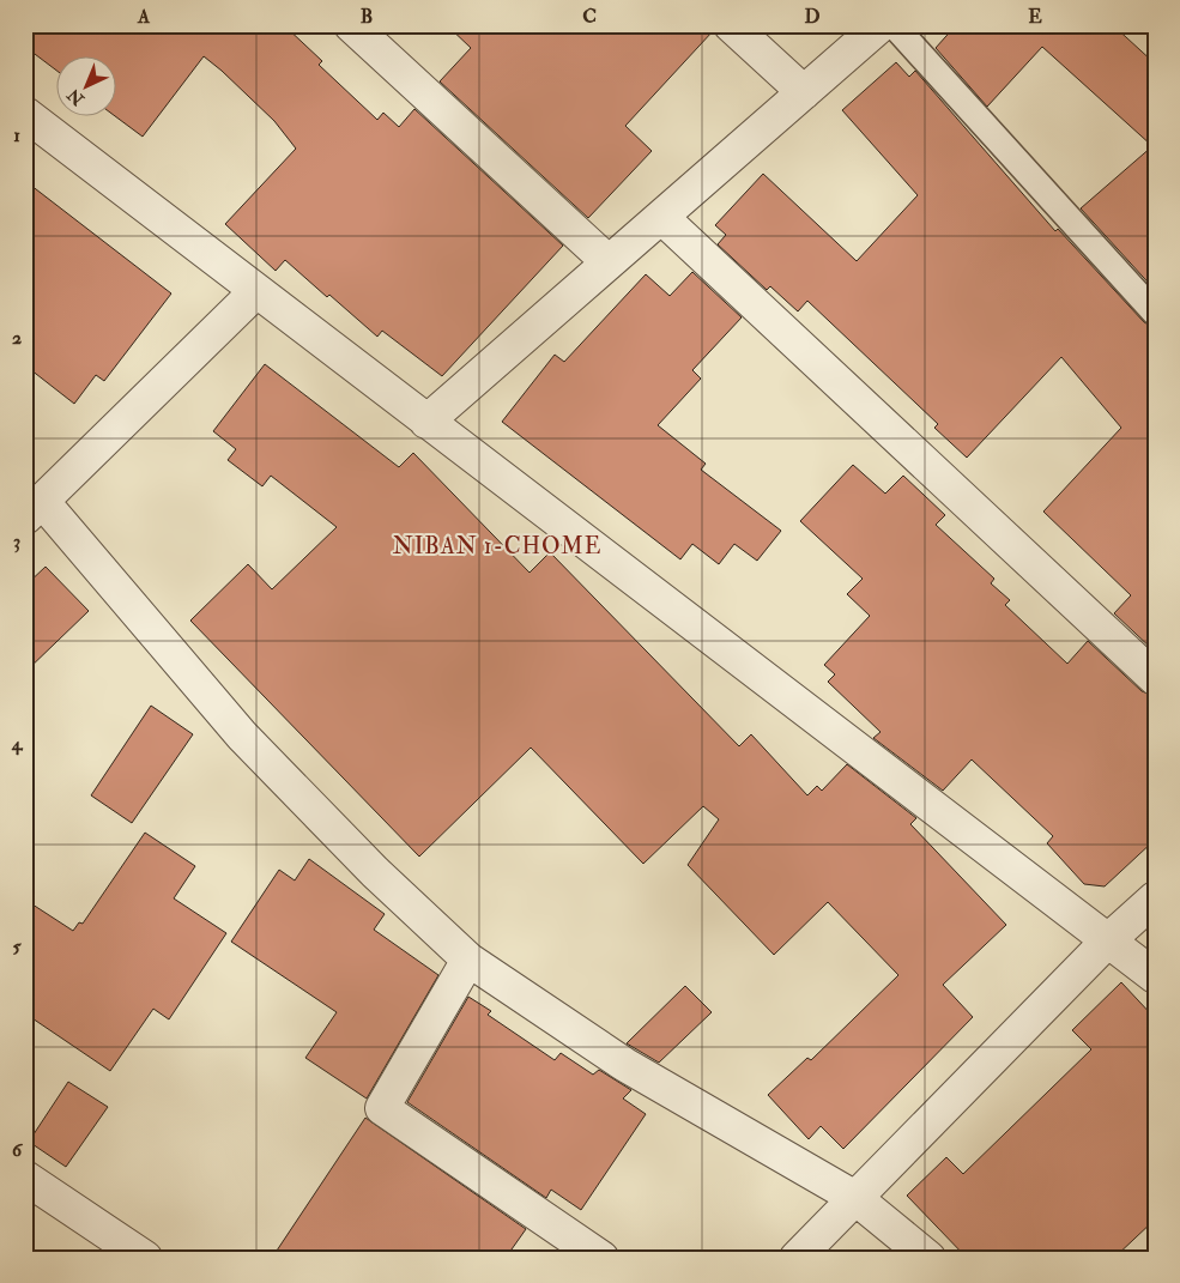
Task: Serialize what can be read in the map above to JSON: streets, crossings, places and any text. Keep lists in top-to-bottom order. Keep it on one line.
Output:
{"districts":["NIBAN 1-CHOME"],"north":"bottom left","grid":{"columns":["A","B","C","D","E"],"rows":["1","2","3","4","5","6"]}}
